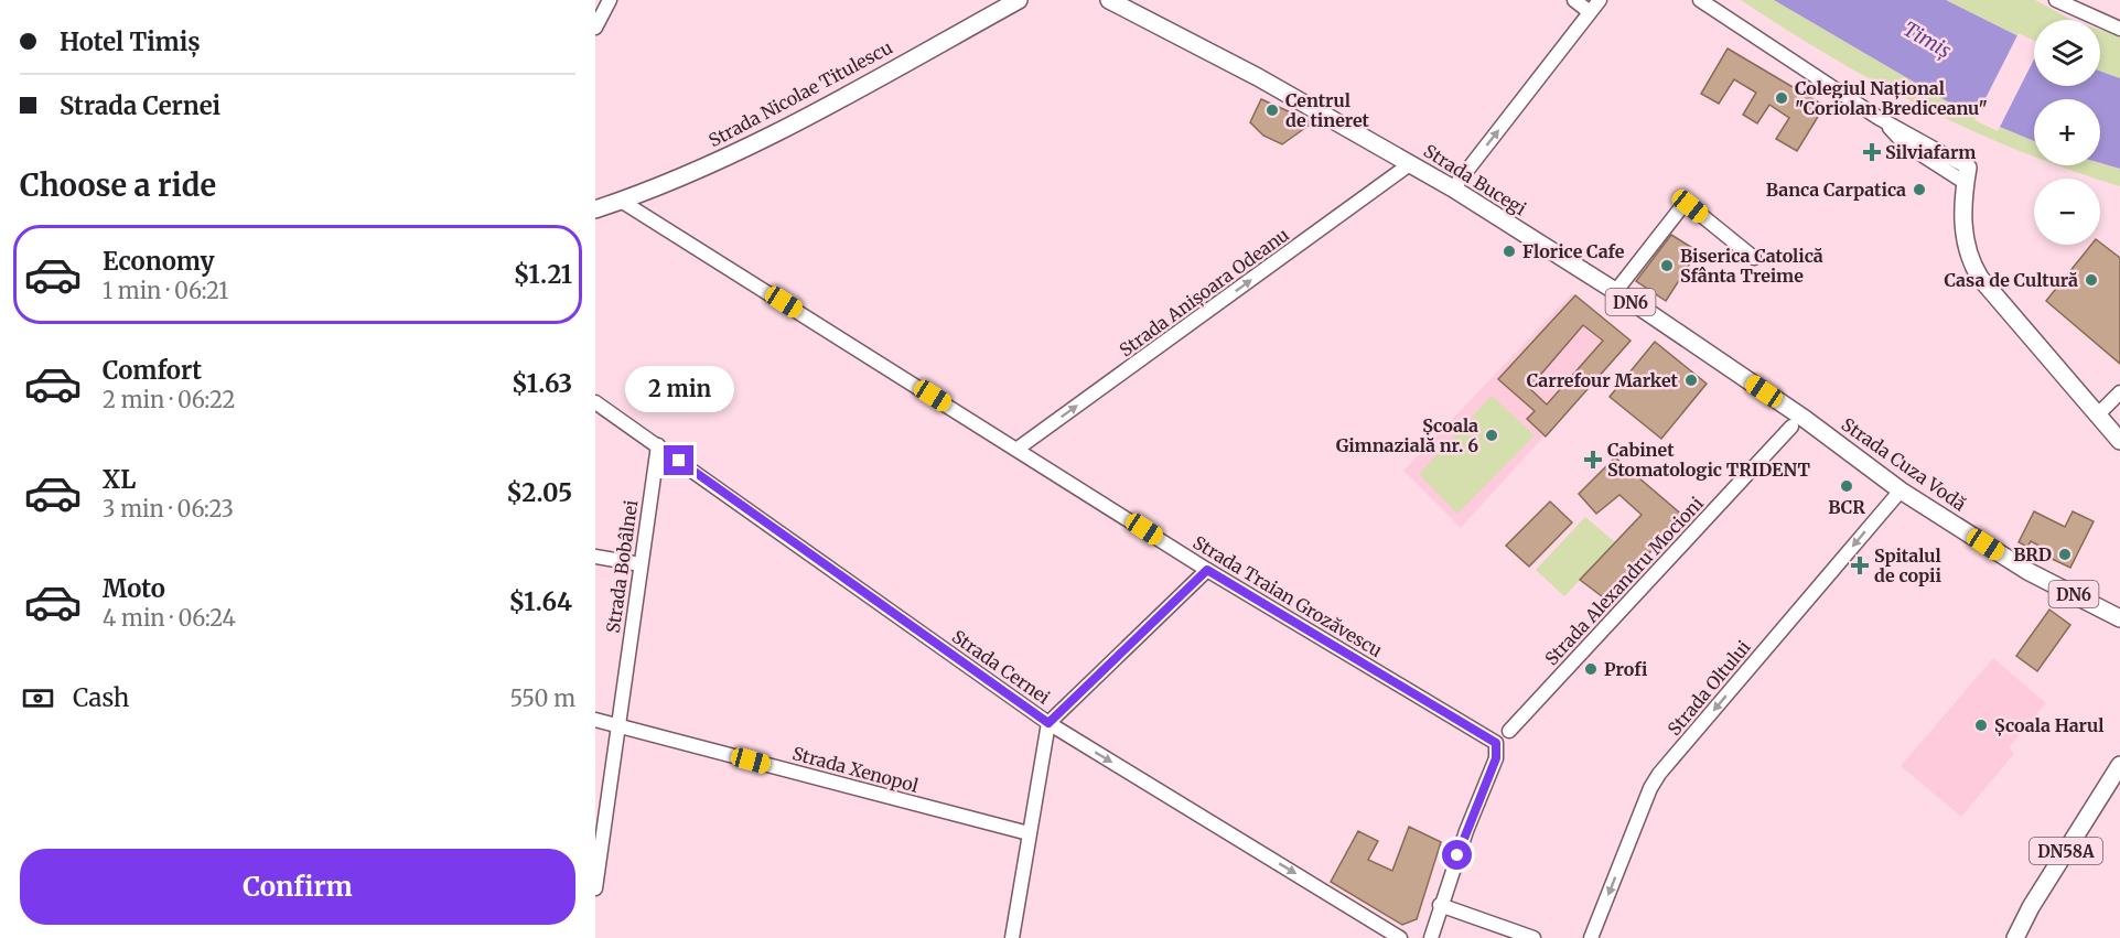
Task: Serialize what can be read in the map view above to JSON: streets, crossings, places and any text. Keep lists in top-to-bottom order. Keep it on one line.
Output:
{"streets":{"main road":["Strada Nicolae Titulescu","Strada Bucegi","DN6","Strada Cuza Vodă","DN58A"],"street":["Strada Anișoara Odeanu","Strada Bobâlnei","Strada Alexandru Mocioni","Strada Traian Grozăvescu","Strada Cernei","Strada Oltului","Strada Xenopol"]},"crossings":[["Strada Nicolae Titulescu","Strada Traian Grozăvescu"],["Strada Bucegi","Strada Anișoara Odeanu"],["Strada Bucegi","Strada Cuza Vodă"],["Strada Bucegi","Strada Alexandru Mocioni"],["Strada Anișoara Odeanu","Strada Traian Grozăvescu"],["Strada Cuza Vodă","Strada Alexandru Mocioni"],["Strada Cuza Vodă","Strada Oltului"],["Strada Bobâlnei","Strada Cernei"],["Strada Bobâlnei","Strada Xenopol"]],"one_way":["Strada Anișoara Odeanu","Strada Cernei","Strada Oltului"],"water":["Timiș"],"places":{"other":["Colegiul Național \"Coriolan Brediceanu\"","Centrul de tineret","Banca Carpatica","Florice Cafe","Biserica Catolică Sfânta Treime","Casa de Cultură","Carrefour Market","Școala Gimnazială nr. 6","BCR","BRD","Profi","Școala Harul"],"health":["Silviafarm","Cabinet Stomatologic TRIDENT","Spitalul de copii"]},"page":{"banner":["Hotel Timiș","Strada Cernei"],"map_buttons":["+","−"],"heading":"Choose a ride","list":[{"name":"Economy","note":"1 min · 06:21","value":"$1.21"},{"name":"Comfort","note":"2 min · 06:22","value":"$1.63"},{"name":"XL","note":"3 min · 06:23","value":"$2.05"},{"name":"Moto","note":"4 min · 06:24","value":"$1.64"}],"bubble":"2 min","pay":["Cash","550 m"],"buttons":"Confirm"}}
